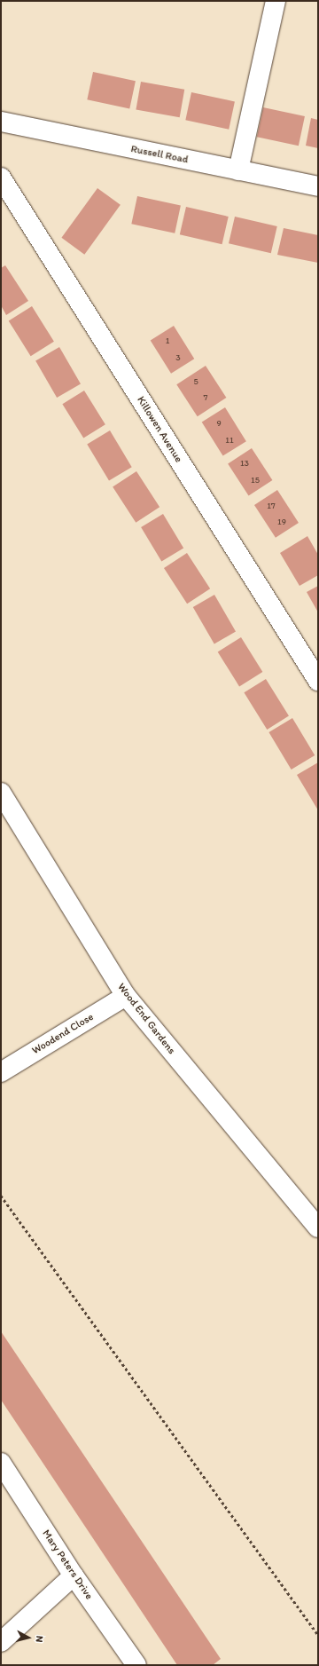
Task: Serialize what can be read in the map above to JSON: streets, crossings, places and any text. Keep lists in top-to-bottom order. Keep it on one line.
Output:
{"streets":{"street":["Russell Road","Killowen Avenue","Wood End Gardens","Woodend Close","Mary Peters Drive"]},"crossings":[["Wood End Gardens","Woodend Close"]],"house_numbers":["1","3","5","7","9","11","13","15","17","19"],"north":"right"}
